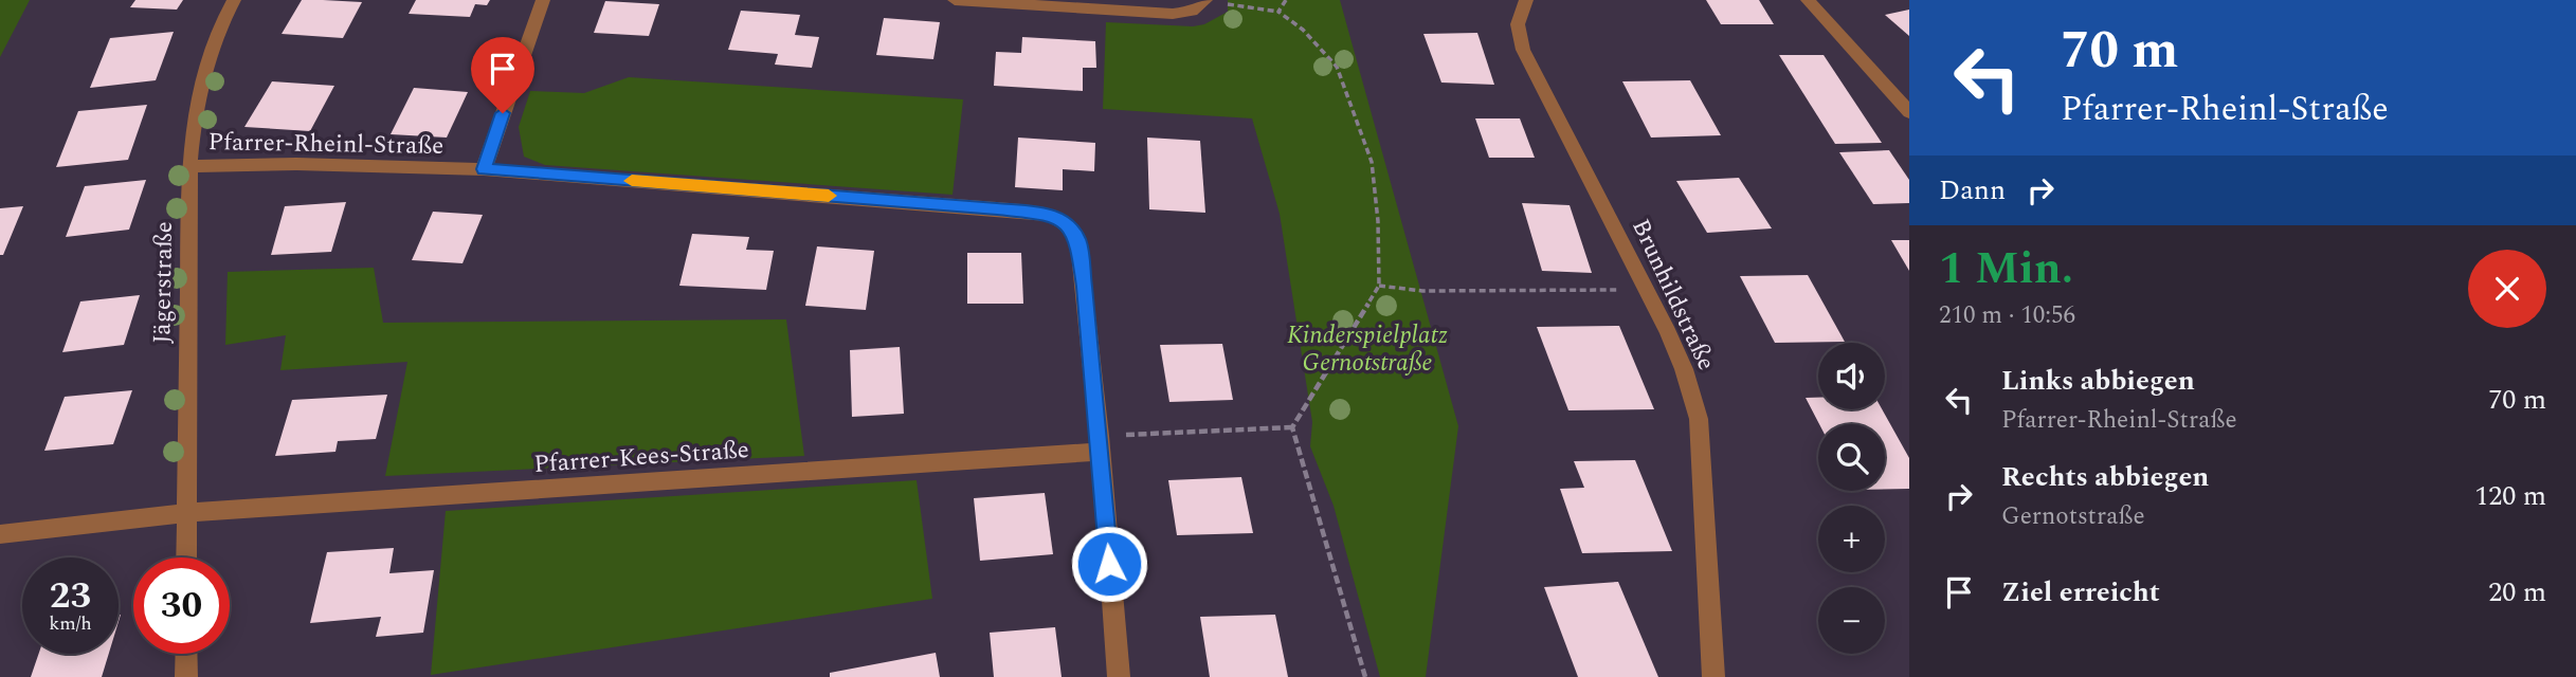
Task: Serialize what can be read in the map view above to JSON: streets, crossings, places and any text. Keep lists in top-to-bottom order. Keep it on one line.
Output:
{"streets":{"street":["Pfarrer-Rheinl-Straße","Jägerstraße","Brunhildstraße","Pfarrer-Kees-Straße"]},"crossings":[["Pfarrer-Rheinl-Straße","Jägerstraße"],["Pfarrer-Rheinl-Straße","Pfarrer-Kees-Straße"],["Jägerstraße","Pfarrer-Kees-Straße"]],"parks":["Kinderspielplatz Gernotstraße"],"page":{"turn":["70 m","Pfarrer-Rheinl-Straße"],"then":"Dann","heading":["1 Min.","210 m · 10:56"],"map_buttons":["+","−"],"list":[{"name":"Links abbiegen","note":"Pfarrer-Rheinl-Straße","value":"70 m"},{"name":"Rechts abbiegen","note":"Gernotstraße","value":"120 m"},{"name":"Ziel erreicht","value":"20 m"}],"speed":"23 km/h","limit":"30"}}
